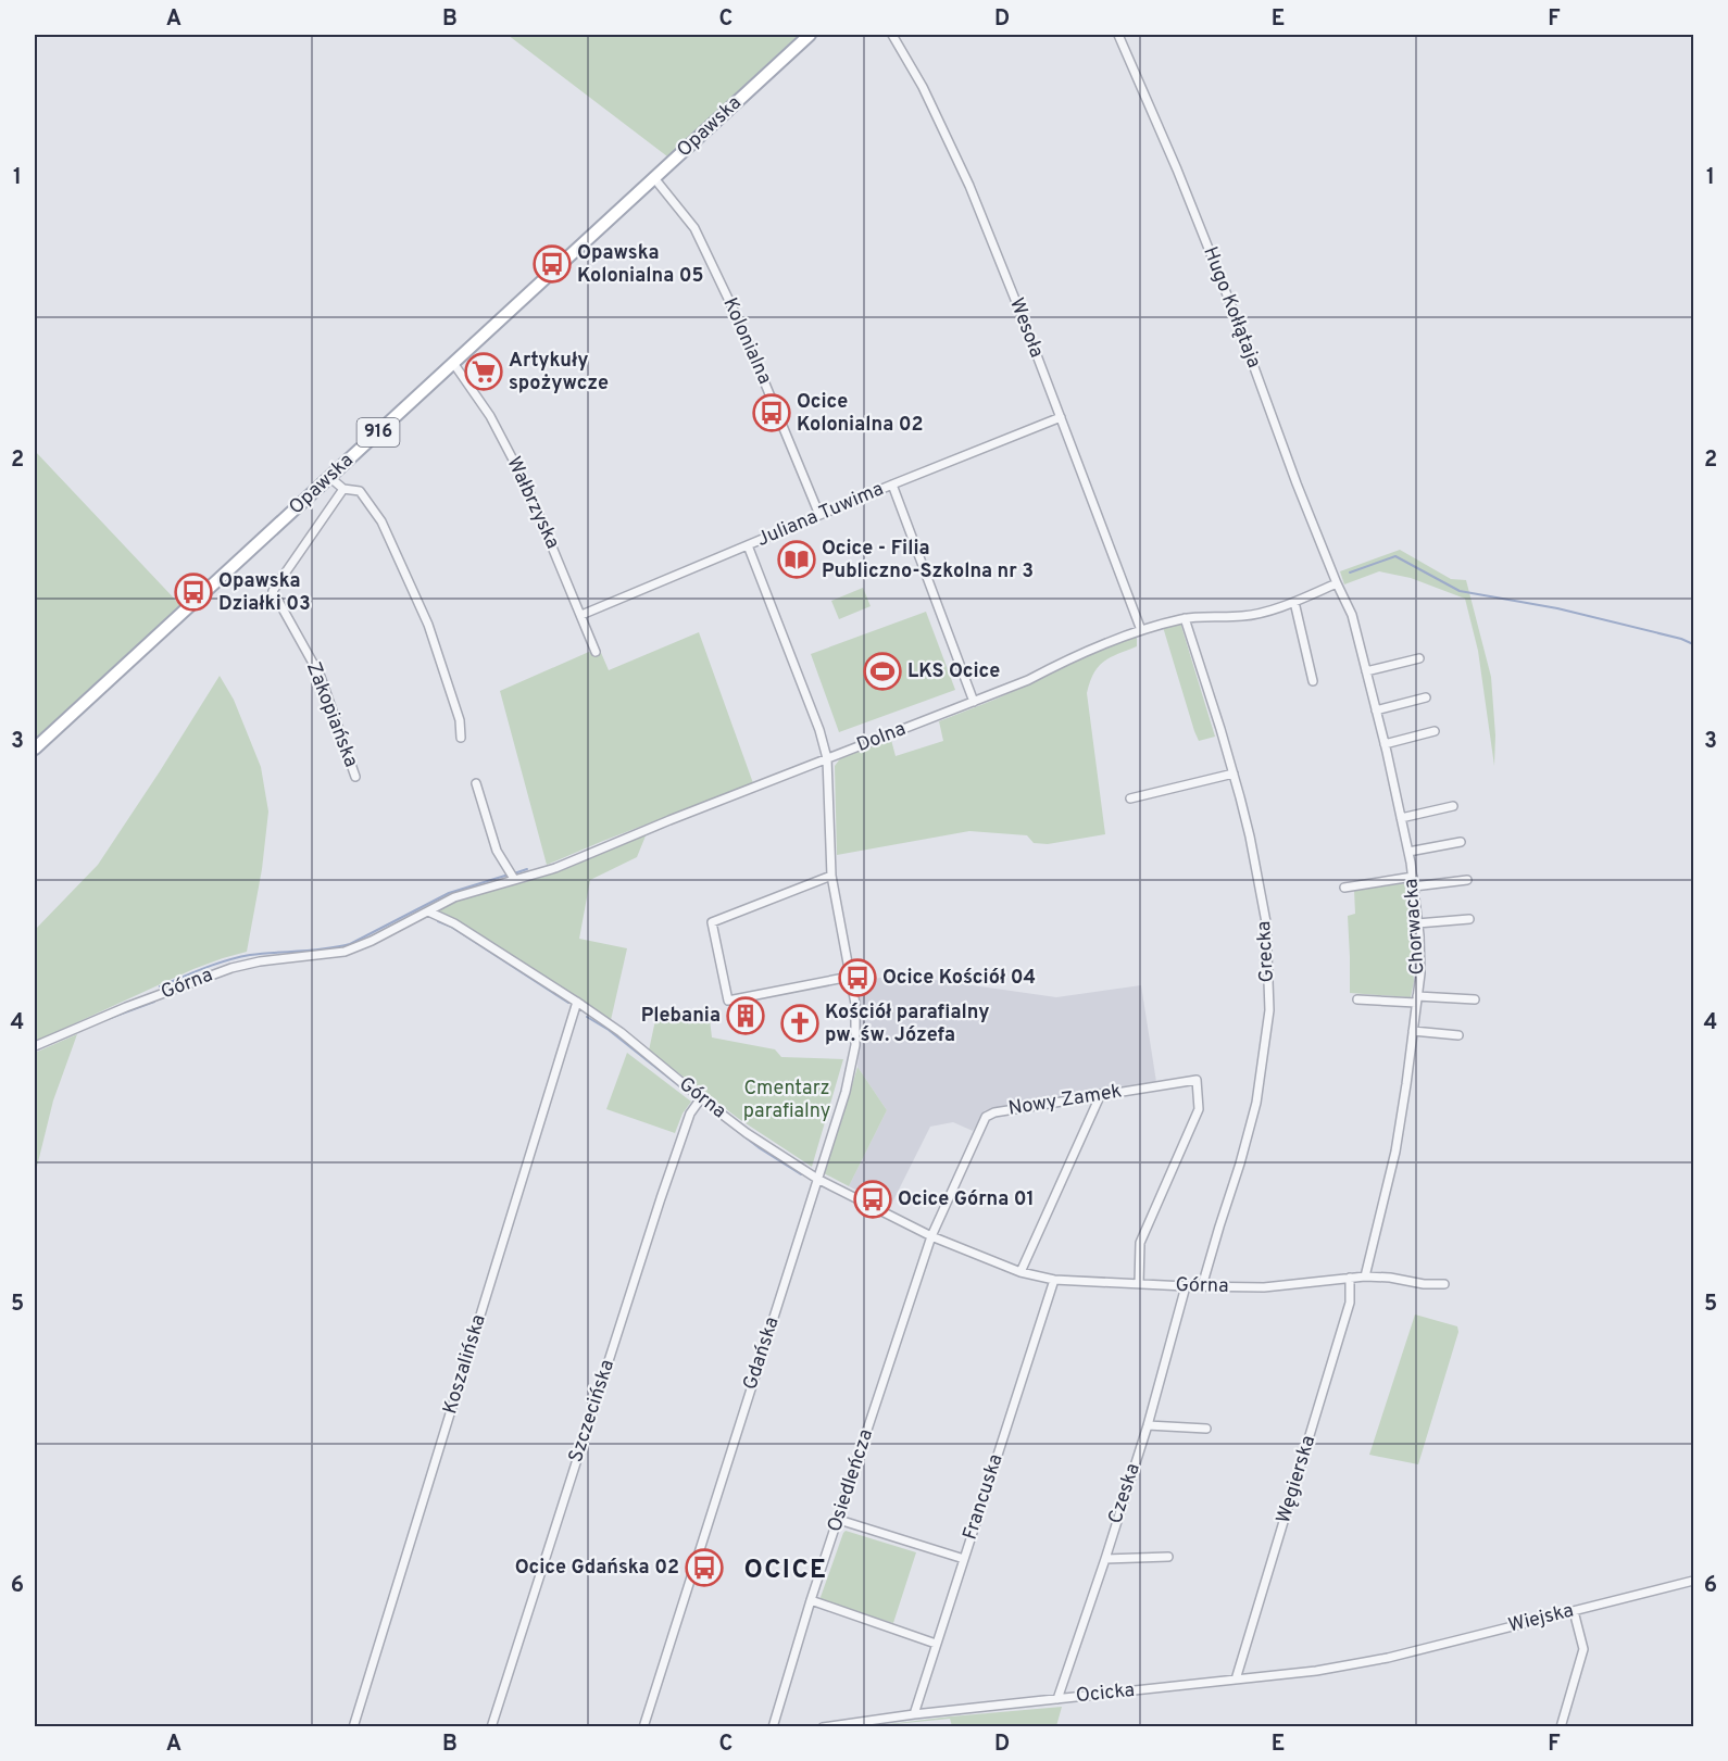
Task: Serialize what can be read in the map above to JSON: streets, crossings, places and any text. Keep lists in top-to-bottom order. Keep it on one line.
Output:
{"streets":{"main road":["Opawska","916"],"street":["Hugo Kołłątaja","Wesoła","Kolonialna","Wałbrzyska","Juliana Tuwima","Zakopiańska","Dolna","Chorwacka","Grecka","Górna","Nowy Zamek","Gdańska","Koszalińska","Szczecińska","Węgierska","Osiedleńcza","Czeska","Francuska","Wiejska","Ocicka"]},"crossings":[["Opawska","Kolonialna"],["Opawska","Wałbrzyska"],["Hugo Kołłątaja","Dolna"],["Hugo Kołłątaja","Chorwacka"],["Wesoła","Juliana Tuwima"],["Wesoła","Dolna"],["Kolonialna","Juliana Tuwima"],["Wałbrzyska","Juliana Tuwima"],["Juliana Tuwima","Gdańska"],["Dolna","Chorwacka"],["Dolna","Grecka"],["Dolna","Górna"],["Dolna","Gdańska"],["Chorwacka","Górna"],["Grecka","Górna"],["Górna","Nowy Zamek"],["Górna","Gdańska"],["Górna","Koszalińska"],["Górna","Szczecińska"],["Górna","Węgierska"],["Górna","Osiedleńcza"],["Górna","Czeska"],["Górna","Francuska"],["Nowy Zamek","Osiedleńcza"],["Węgierska","Ocicka"],["Czeska","Ocicka"],["Francuska","Ocicka"],["Wiejska","Ocicka"]],"districts":["OCICE"],"parks":["Cmentarz parafialny"],"places":{"bus stop":["Opawska Kolonialna 05","Ocice Kolonialna 02","Opawska Działki 03","Ocice Kościół 04","Ocice Górna 01","Ocice Gdańska 02"],"supermarket":["Artykuły spożywcze"],"library":["Ocice - Filia Publiczno-Szkolna nr 3"],"sports":["LKS Ocice"],"building":["Plebania"],"church":["Kościół parafialny pw. św. Józefa"]},"grid":{"columns":["A","B","C","D","E","F"],"rows":["1","2","3","4","5","6"]}}
